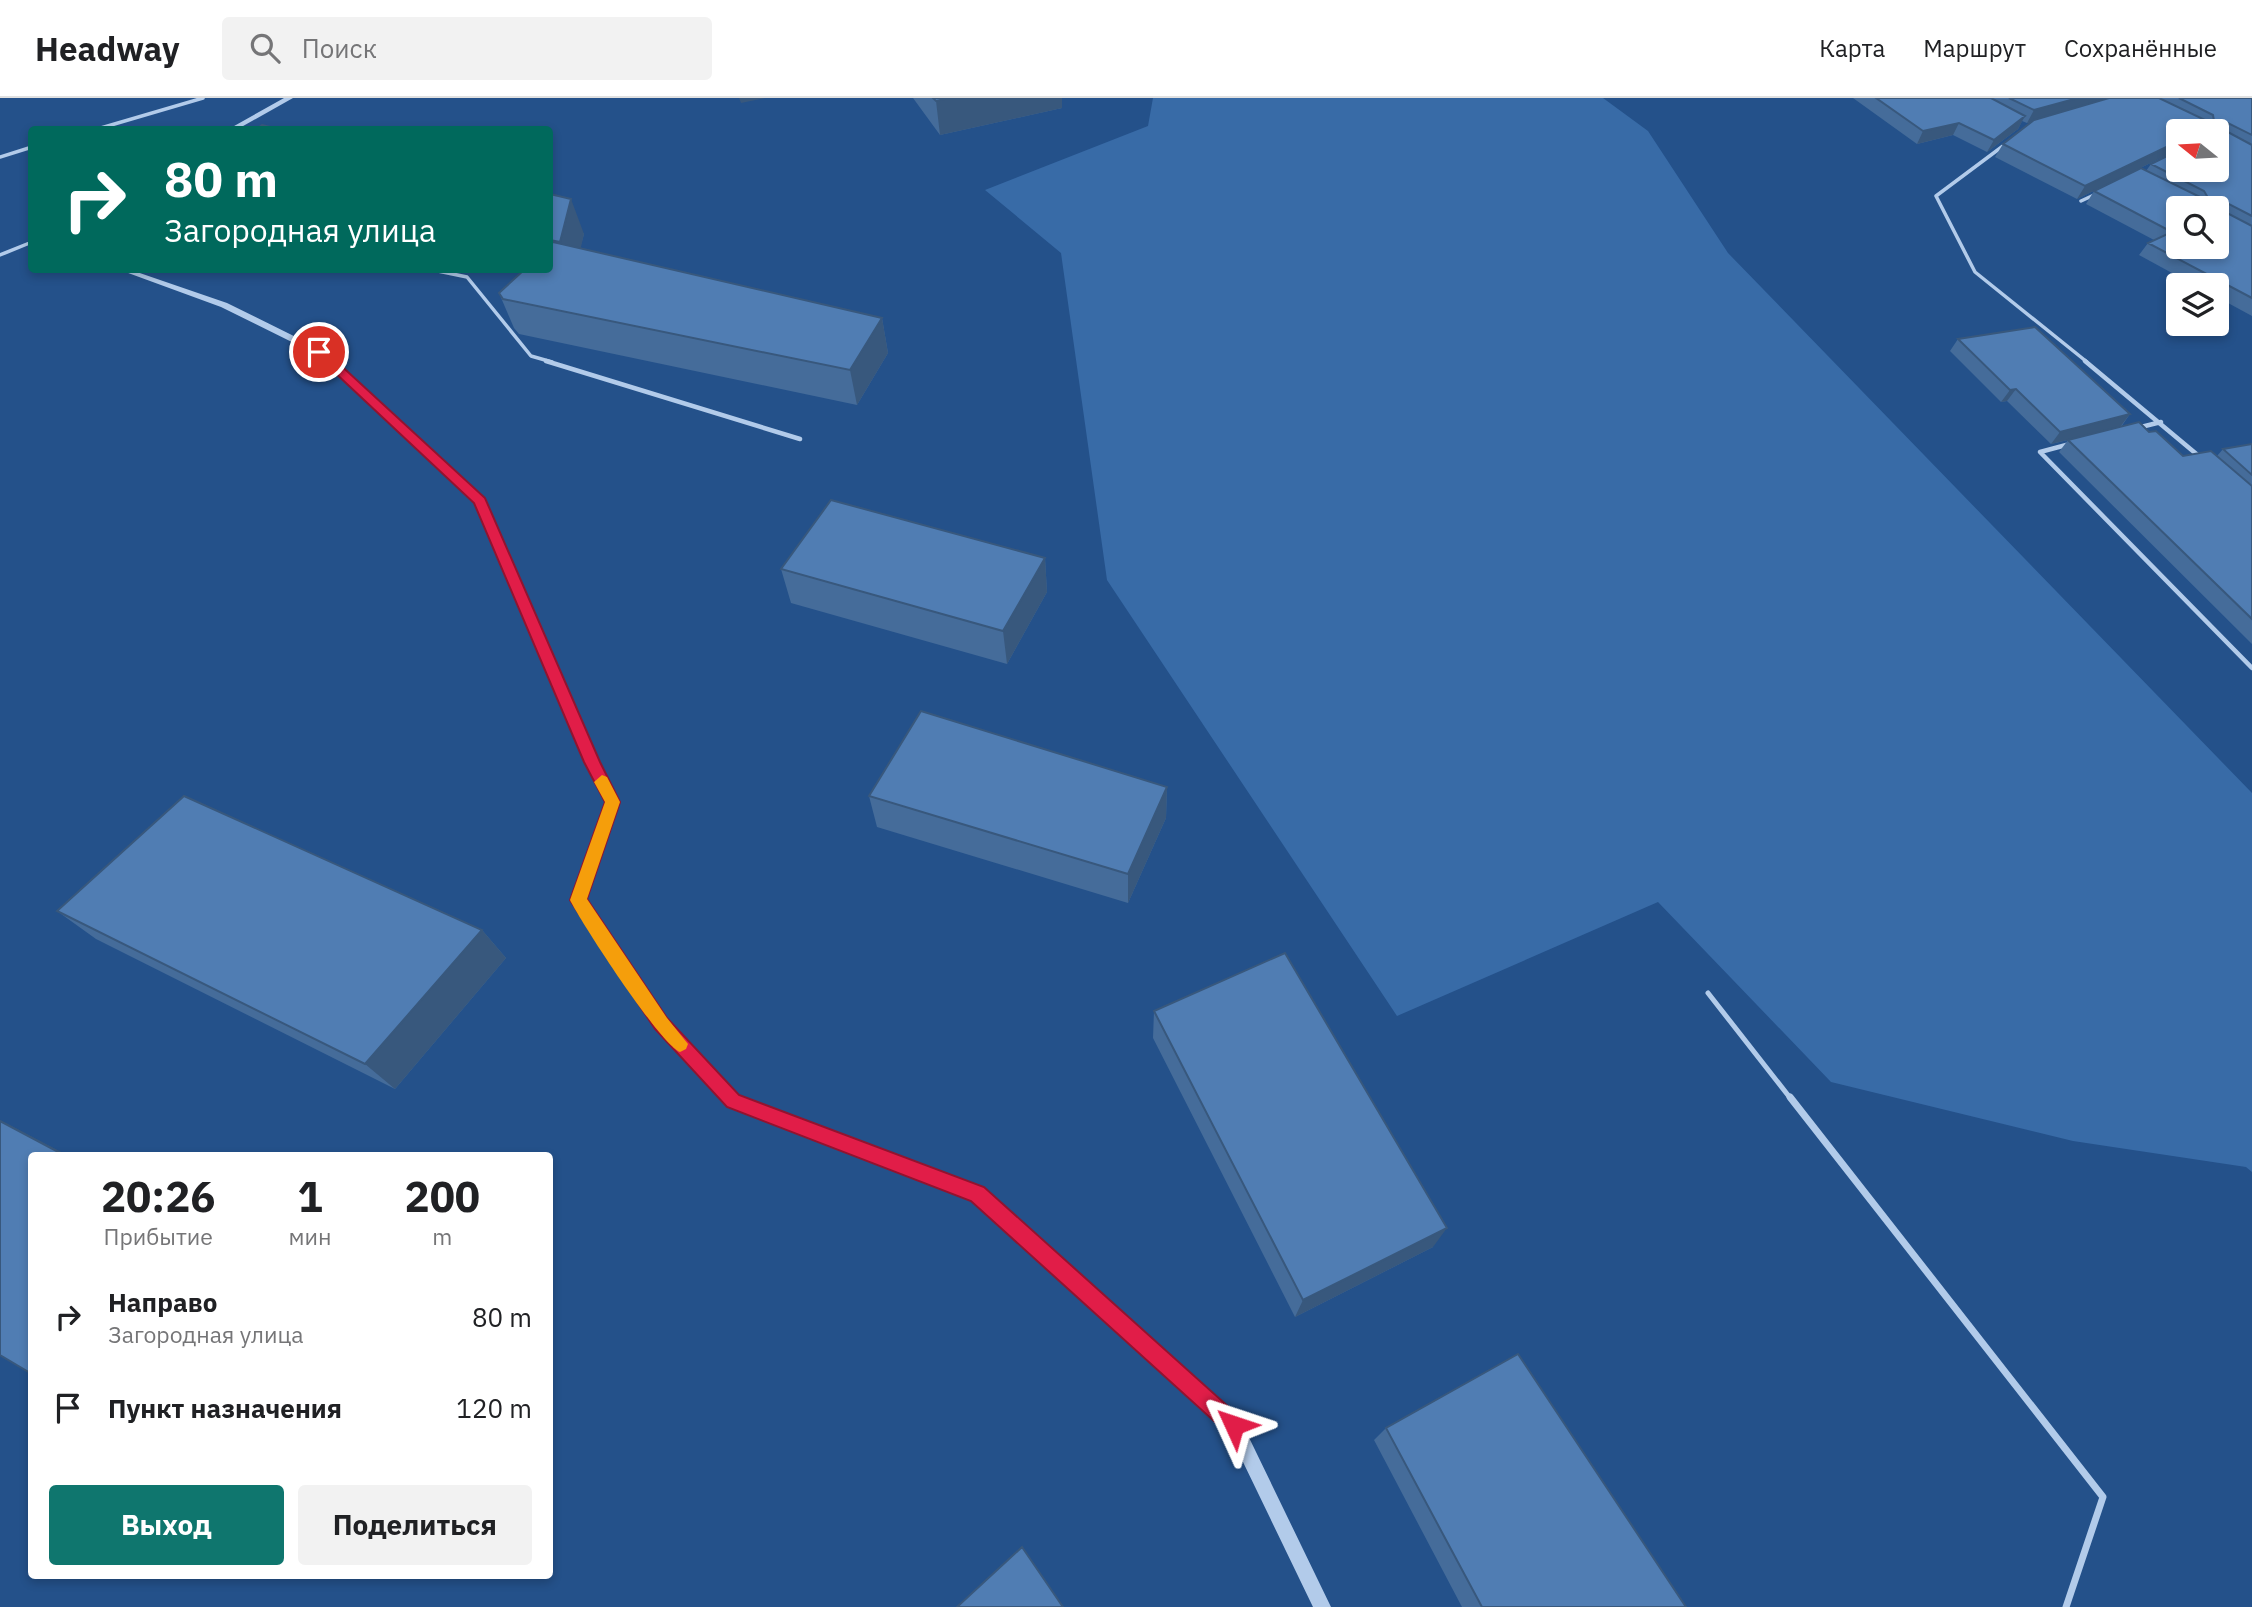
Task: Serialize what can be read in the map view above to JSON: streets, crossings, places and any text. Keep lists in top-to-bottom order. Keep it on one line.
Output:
{"north":"left","page":{"header":"Headway","search":"Поиск","nav":["Карта","Маршрут","Сохранённые"],"turn":["80 m","Загородная улица"],"eta":["20:26","Прибытие","1","мин","200","m"],"list":[{"name":"Направо","note":"Загородная улица","value":"80 m"},{"name":"Пункт назначения","value":"120 m"}],"buttons":["Выход","Поделиться"]}}
